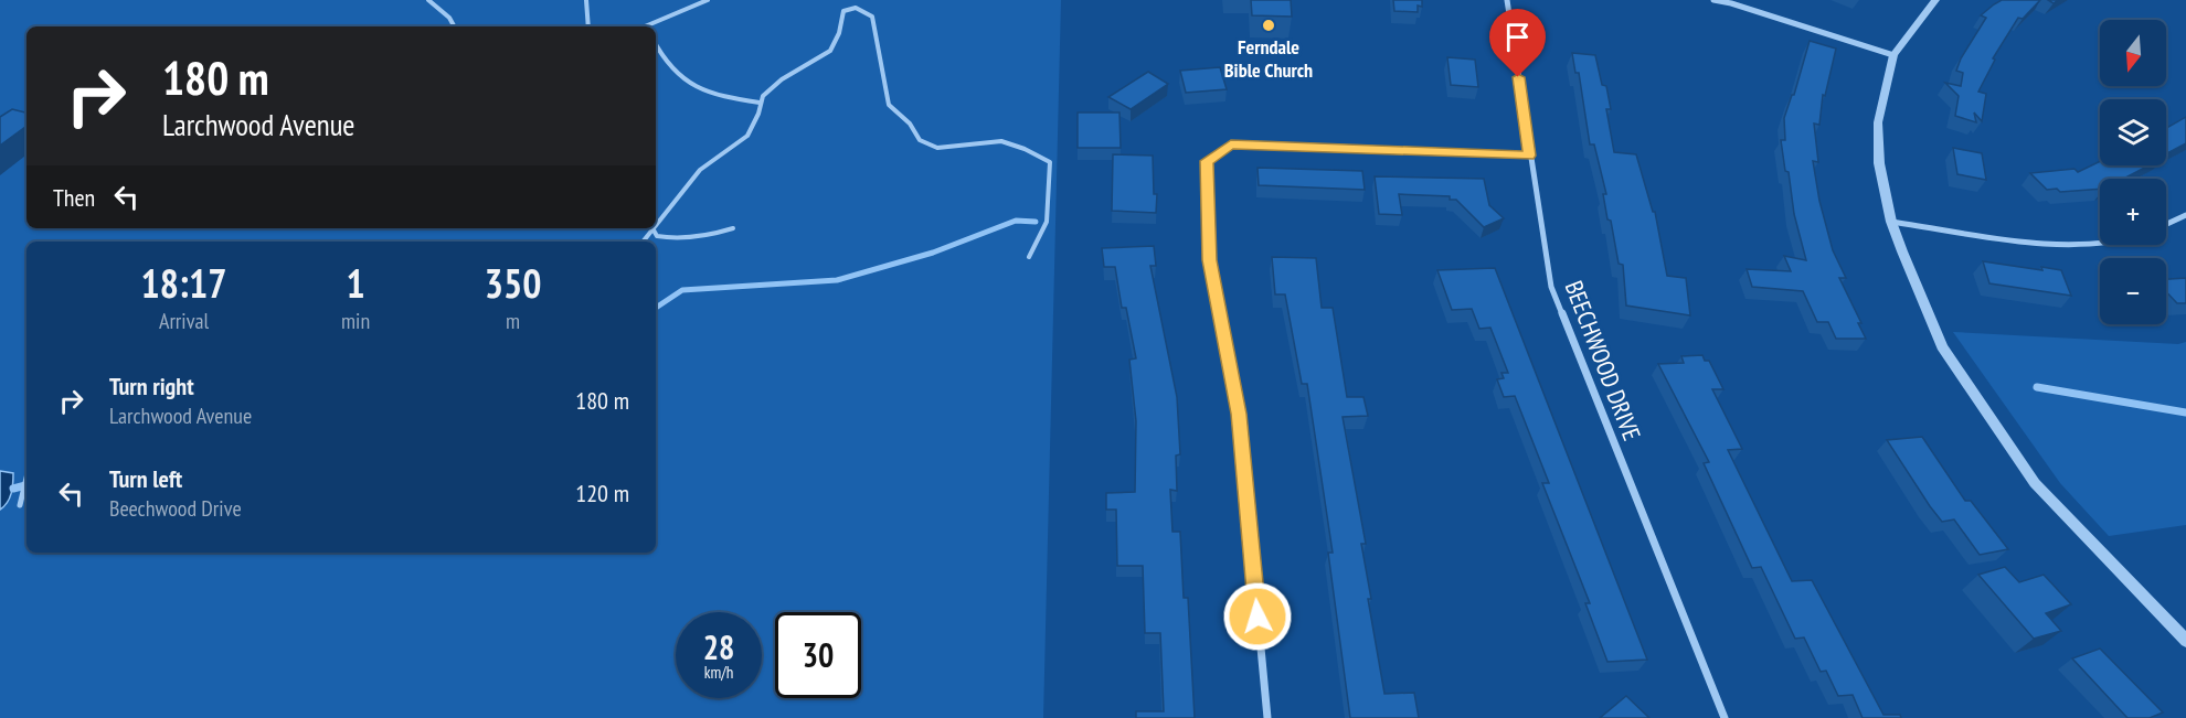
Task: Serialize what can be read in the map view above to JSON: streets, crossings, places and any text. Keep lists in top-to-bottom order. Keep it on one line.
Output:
{"streets":{"street":["BEECHWOOD DRIVE"]},"places":["Ferndale Bible Church"],"north":"bottom","page":{"map_buttons":["+","−"],"turn":["180 m","Larchwood Avenue"],"then":"Then","eta":["18:17","Arrival","1","min","350","m"],"list":[{"name":"Turn right","note":"Larchwood Avenue","value":"180 m"},{"name":"Turn left","note":"Beechwood Drive","value":"120 m"}],"speed":"28 km/h","limit":"30"}}
